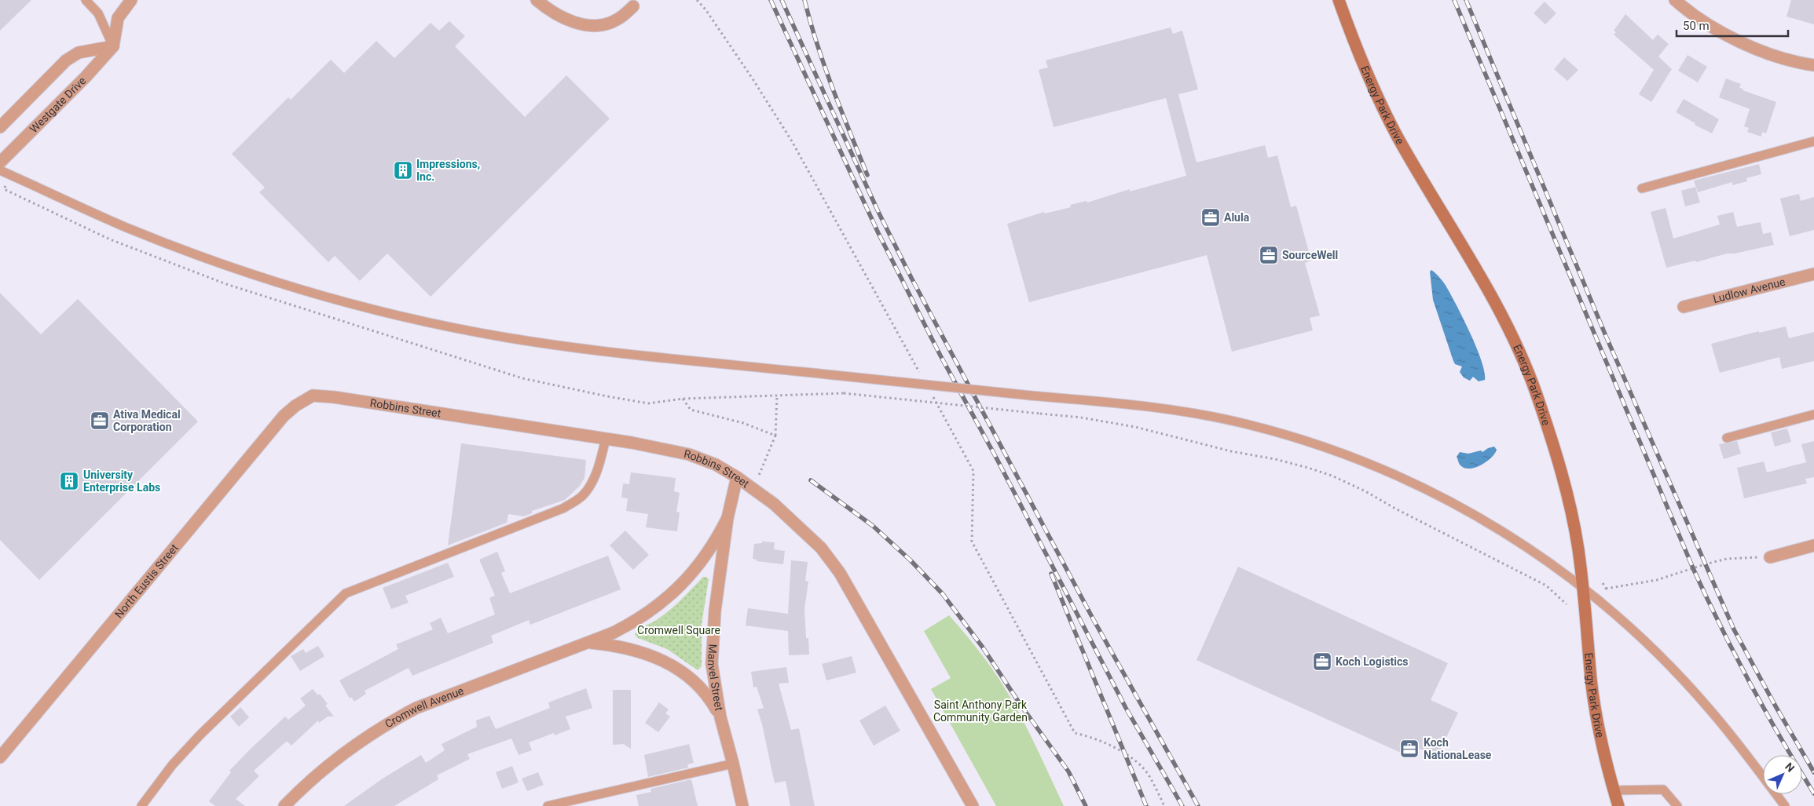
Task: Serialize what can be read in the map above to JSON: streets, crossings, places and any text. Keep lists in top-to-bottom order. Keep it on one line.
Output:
{"streets":{"street":["Energy Park Drive","Westgate Drive","Ludlow Avenue","Robbins Street","North Eustis Street","Manvel Street","Cromwell Avenue"]},"crossings":[["Robbins Street","North Eustis Street"],["Robbins Street","Manvel Street"],["Manvel Street","Cromwell Avenue"]],"parks":["Cromwell Square","Saint Anthony Park Community Garden"],"places":{"building":["Impressions, Inc.","University Enterprise Labs"],"office":["Alula","SourceWell","Ativa Medical Corporation","Koch Logistics","Koch NationaLease"]},"scale_bar":"50 m","north":"top right"}
